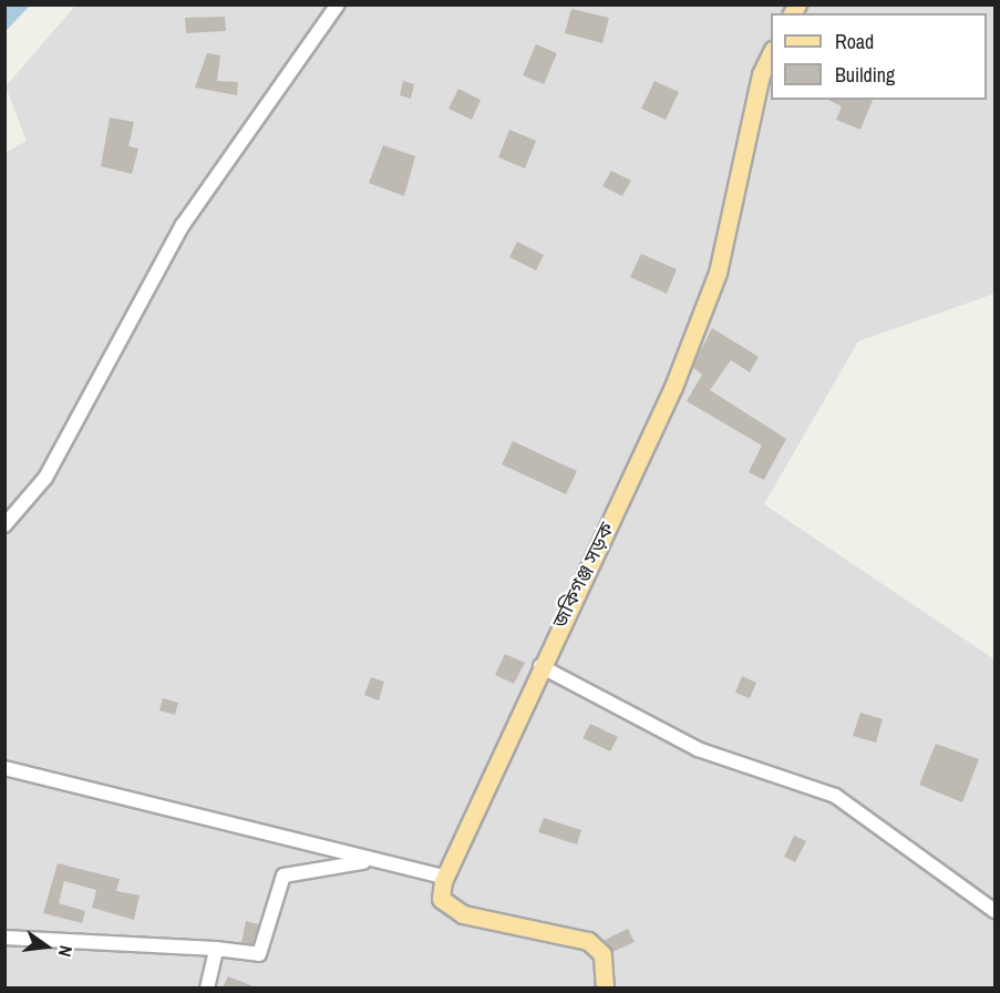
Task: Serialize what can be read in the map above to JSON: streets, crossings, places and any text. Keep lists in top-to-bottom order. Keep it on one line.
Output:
{"streets":{"main road":["জকিগঞ্জ সড়ক"]},"legend":["Road","Building"],"north":"right"}
